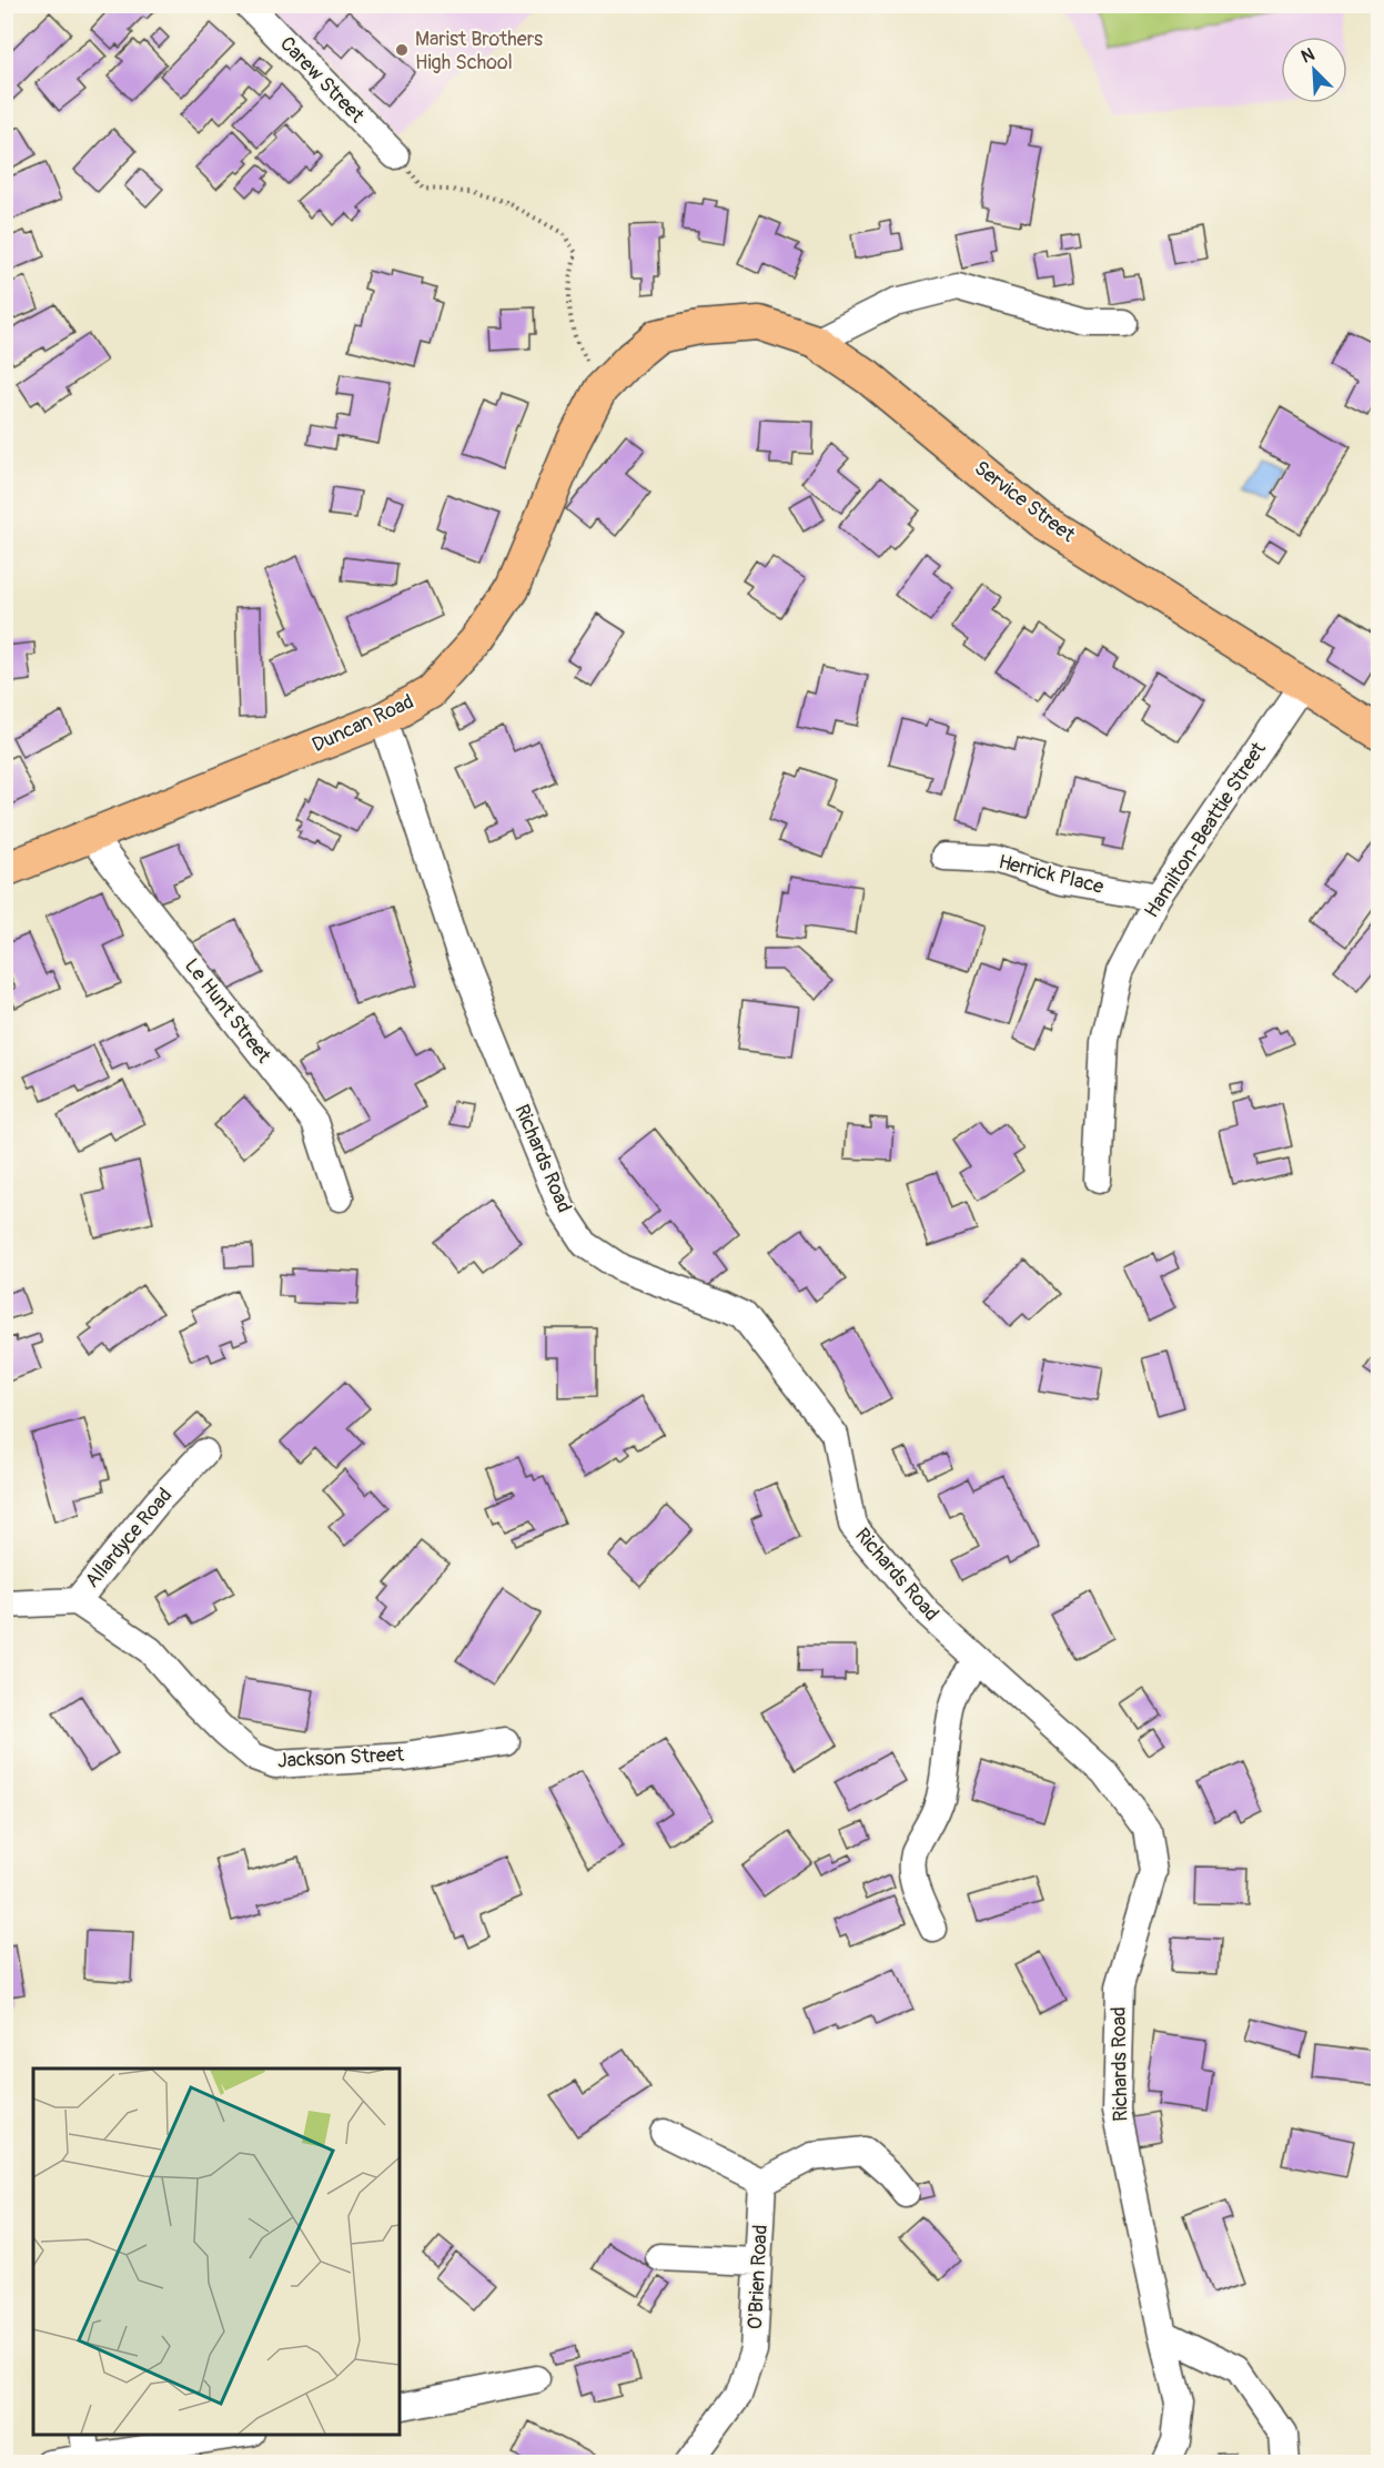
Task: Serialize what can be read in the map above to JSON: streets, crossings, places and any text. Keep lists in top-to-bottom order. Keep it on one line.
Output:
{"streets":{"main road":["Service Street","Duncan Road"],"street":["Carew Street","Hamilton-Beattie Street","Herrick Place","Le Hunt Street","Richards Road","Allardyce Road","Jackson Street","O'Brien Road"]},"crossings":[["Service Street","Duncan Road"],["Service Street","Hamilton-Beattie Street"],["Duncan Road","Le Hunt Street"],["Duncan Road","Richards Road"],["Hamilton-Beattie Street","Herrick Place"],["Allardyce Road","Jackson Street"]],"places":["Marist Brothers High School"],"north":"top left"}
